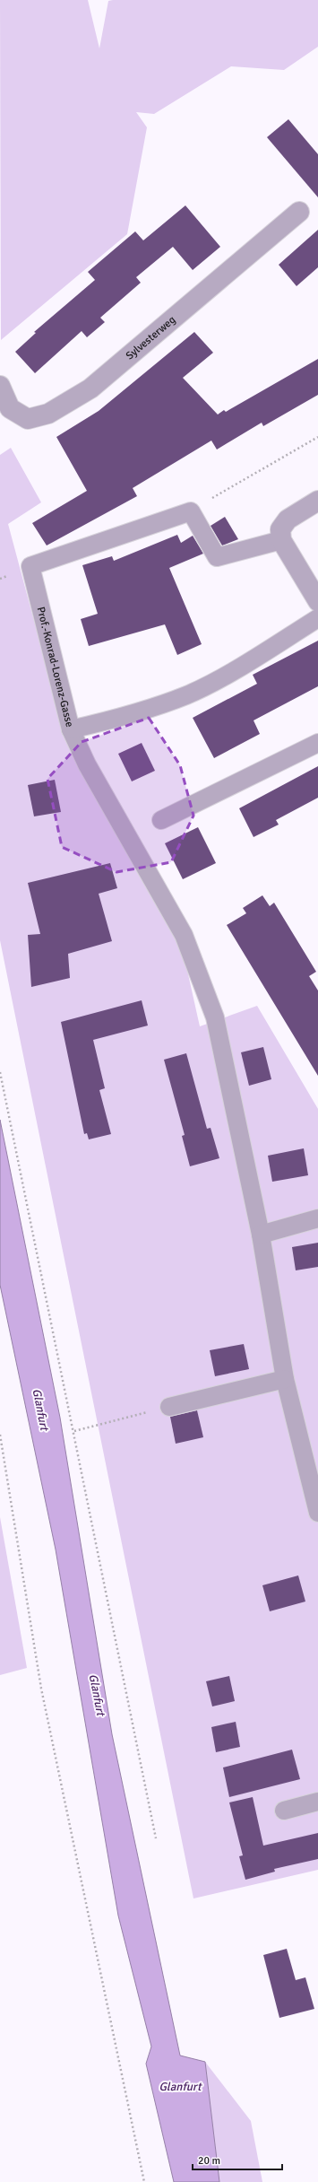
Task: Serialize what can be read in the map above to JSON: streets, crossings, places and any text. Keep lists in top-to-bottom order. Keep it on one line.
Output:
{"streets":{"street":["Sylvesterweg"],"lane":["Prof.-Konrad-Lorenz-Gasse"]},"water":["Glanfurt"],"scale_bar":"20 m"}
